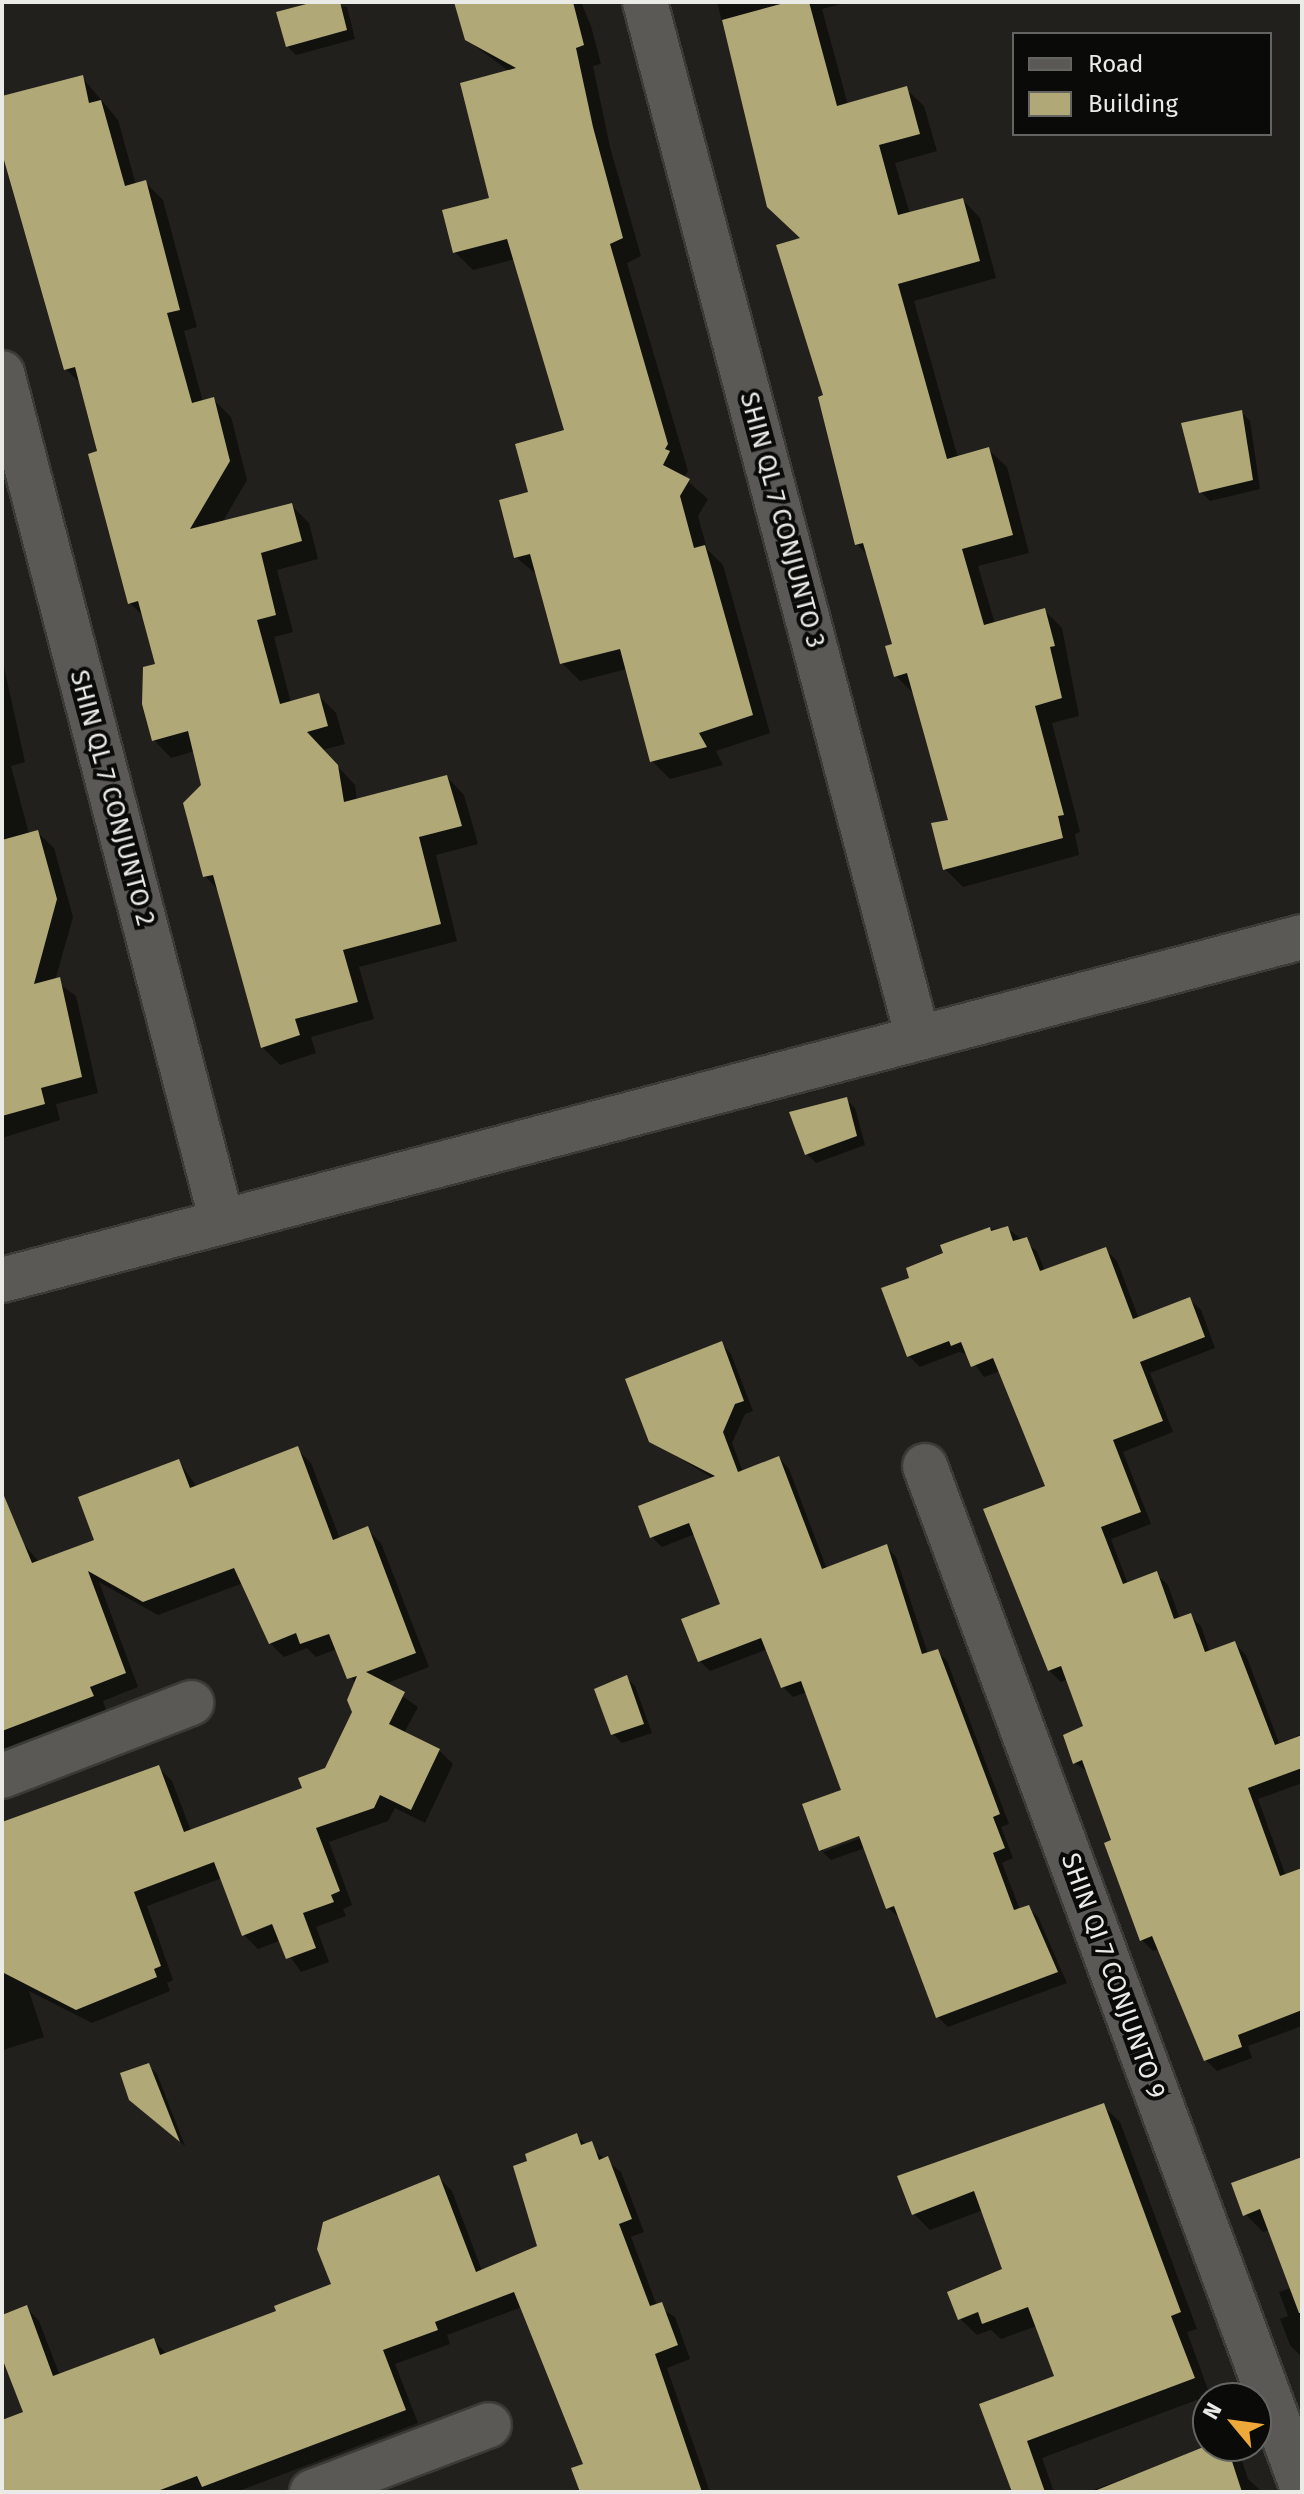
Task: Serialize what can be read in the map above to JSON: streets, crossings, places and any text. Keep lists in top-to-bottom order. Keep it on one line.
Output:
{"streets":{"street":["SHIN QL 7 CONJUNTO 3","SHIN QL 7 CONJUNTO 2","SHIN QI 7 CONJUNTO 9"]},"legend":["Road","Building"],"north":"top left"}
